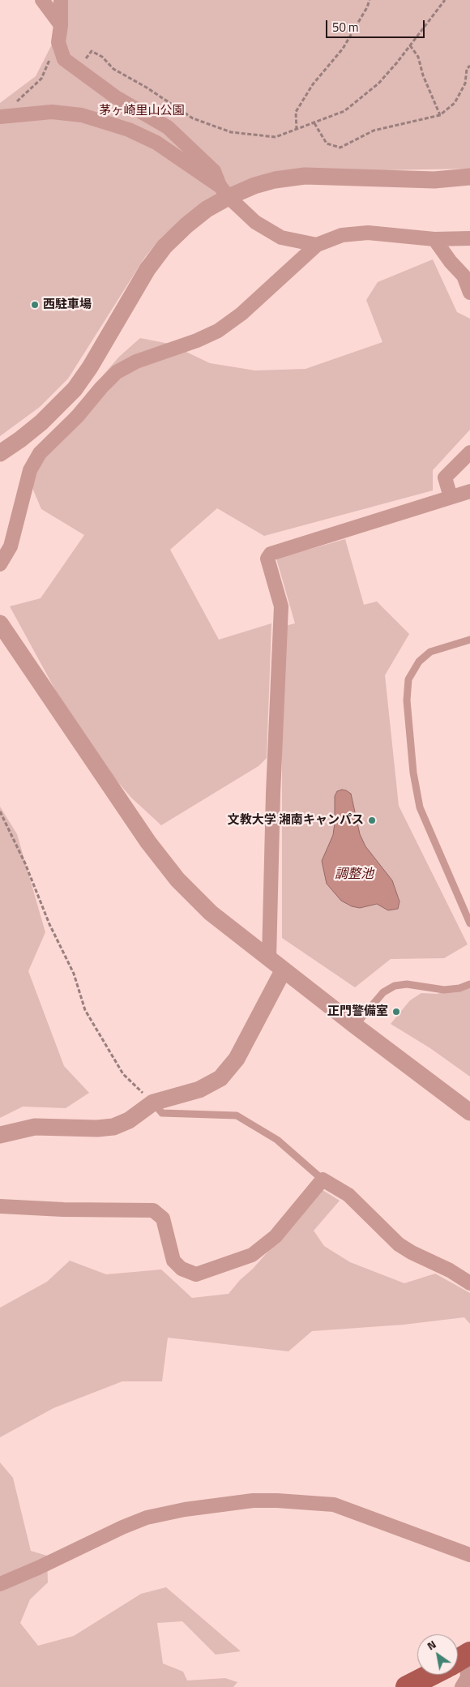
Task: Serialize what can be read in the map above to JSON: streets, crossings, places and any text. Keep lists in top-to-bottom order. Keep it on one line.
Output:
{"water":["調整池"],"parks":["茅ヶ崎里山公園"],"places":["西駐車場","文教大学 湘南キャンパス","正門警備室"],"scale_bar":"50 m","north":"top left"}
